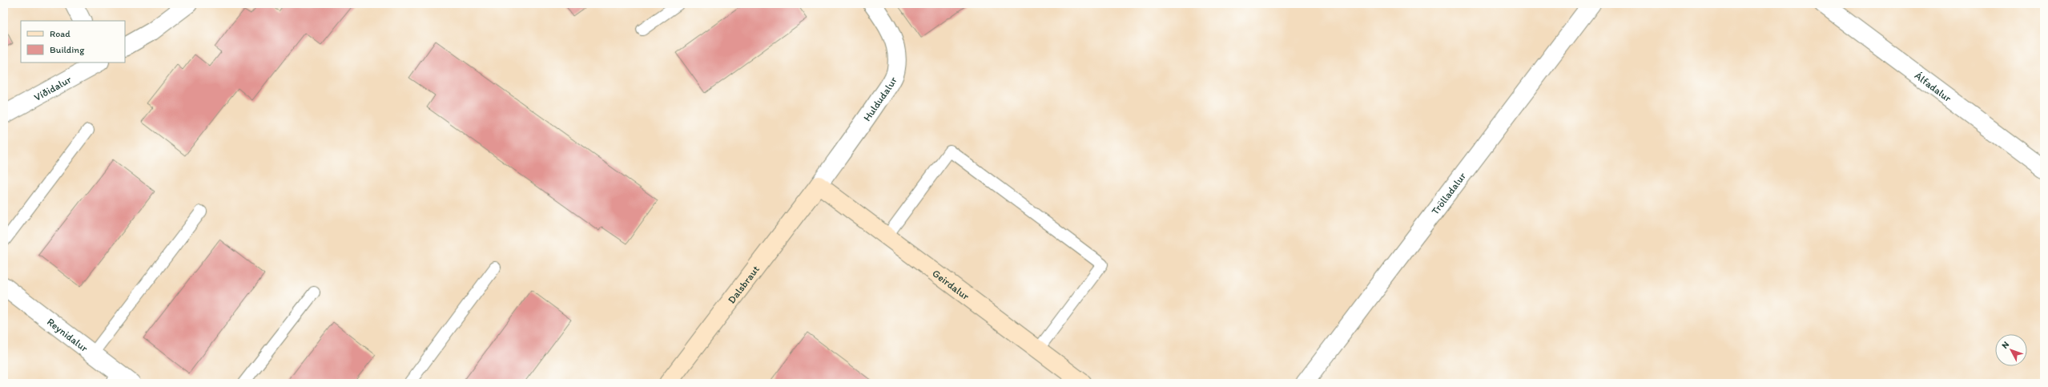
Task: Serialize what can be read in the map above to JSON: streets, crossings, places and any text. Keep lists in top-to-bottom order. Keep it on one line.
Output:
{"streets":{"street":["Álfadalur","Víðidalur","Huldudalur","Trölladalur","Dalsbraut","Geirdalur","Reynidalur"]},"crossings":[["Huldudalur","Dalsbraut"],["Huldudalur","Geirdalur"],["Dalsbraut","Geirdalur"]],"legend":["Road","Building"],"north":"top left"}
